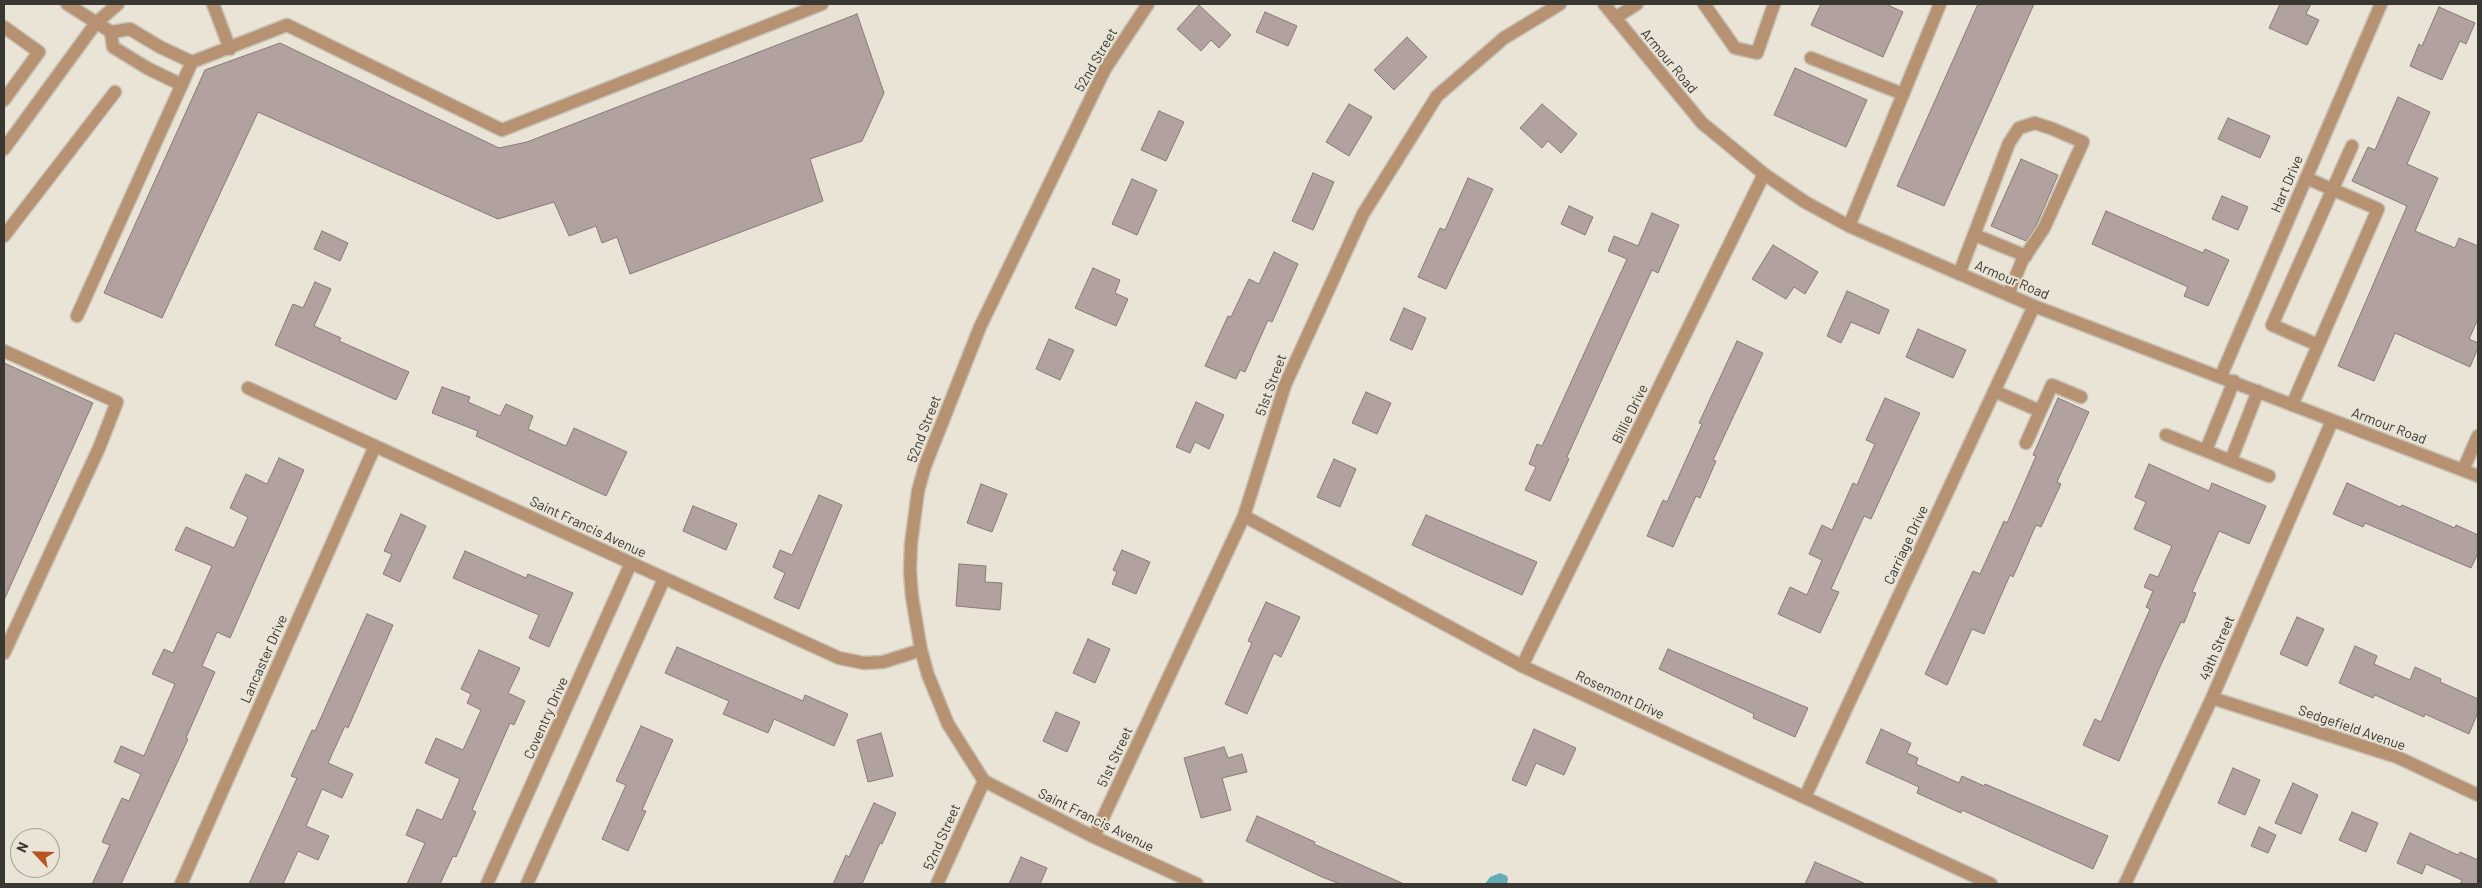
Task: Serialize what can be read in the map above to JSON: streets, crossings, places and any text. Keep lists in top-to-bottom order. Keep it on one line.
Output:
{"streets":{"street":["52nd Street","Armour Road","Hart Drive","51st Street","Billie Drive","Saint Francis Avenue","Carriage Drive","49th Street","Lancaster Drive","Rosemont Drive","Coventry Drive","Sedgefield Avenue"]},"crossings":[["52nd Street","Saint Francis Avenue"],["Armour Road","Hart Drive"],["Armour Road","Billie Drive"],["Armour Road","Carriage Drive"],["Armour Road","49th Street"],["51st Street","Saint Francis Avenue"],["51st Street","Rosemont Drive"],["Billie Drive","Rosemont Drive"],["Saint Francis Avenue","Lancaster Drive"],["Saint Francis Avenue","Coventry Drive"],["Carriage Drive","Rosemont Drive"],["49th Street","Sedgefield Avenue"]],"north":"top left"}
